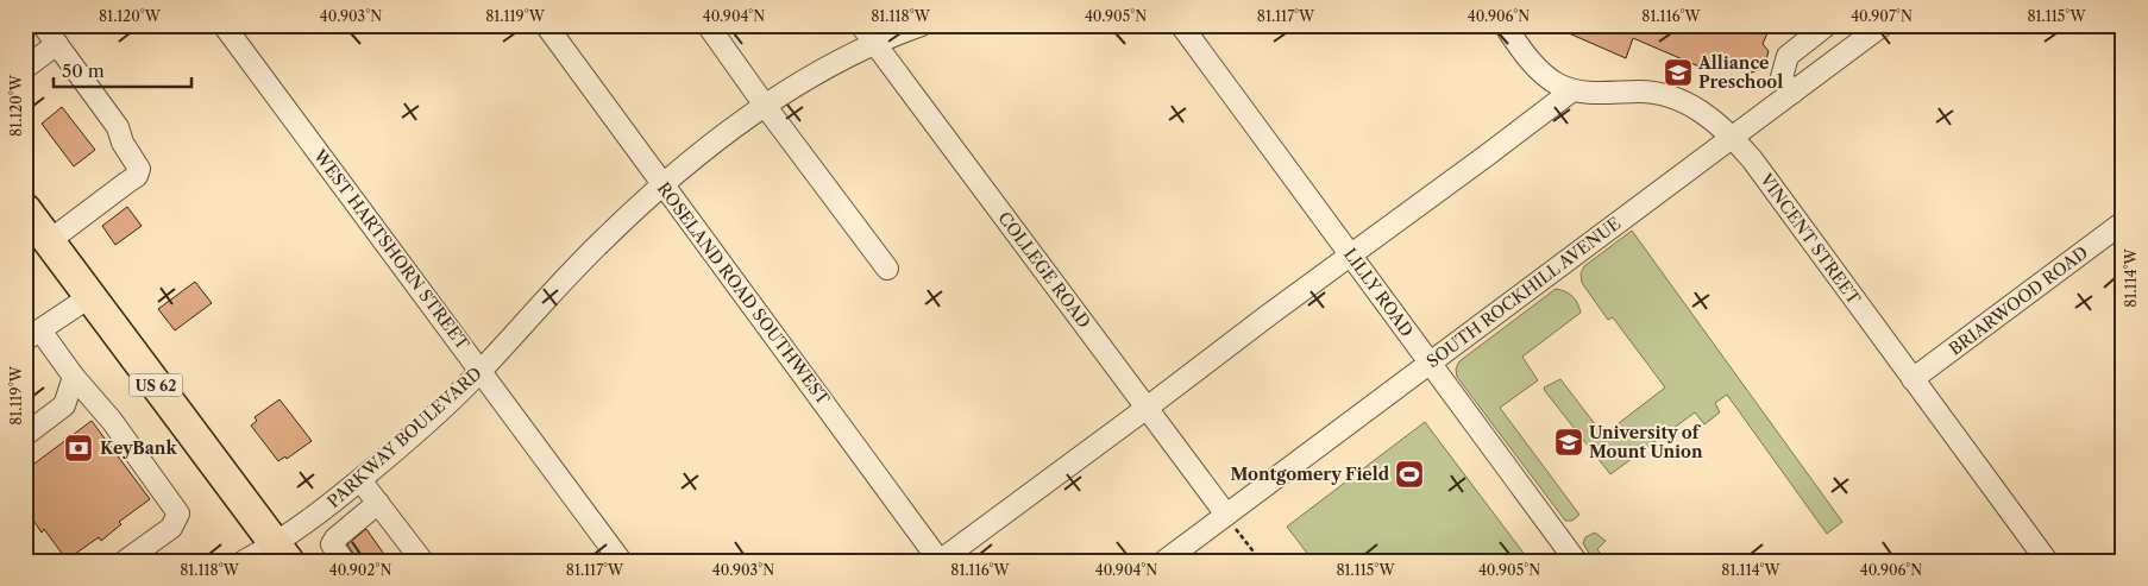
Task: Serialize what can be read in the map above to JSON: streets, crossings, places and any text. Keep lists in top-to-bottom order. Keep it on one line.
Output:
{"streets":{"highway":["US 62"],"street":["VINCENT STREET","WEST HARTSHORN STREET","COLLEGE ROAD","LILLY ROAD","SOUTH ROCKHILL AVENUE","ROSELAND ROAD SOUTHWEST","BRIARWOOD ROAD","PARKWAY BOULEVARD"]},"crossings":[["VINCENT STREET","SOUTH ROCKHILL AVENUE"],["VINCENT STREET","BRIARWOOD ROAD"],["WEST HARTSHORN STREET","PARKWAY BOULEVARD"],["COLLEGE ROAD","SOUTH ROCKHILL AVENUE"],["COLLEGE ROAD","PARKWAY BOULEVARD"],["LILLY ROAD","SOUTH ROCKHILL AVENUE"],["ROSELAND ROAD SOUTHWEST","PARKWAY BOULEVARD"],["US 62","PARKWAY BOULEVARD"]],"places":{"school or university":["Alliance Preschool","University of Mount Union"],"bank":["KeyBank"],"sports":["Montgomery Field"]},"scale_bar":"50 m","coordinates":["81.120°W","40.903°N","81.119°W","40.904°N","81.118°W","40.905°N","81.117°W","40.906°N","81.116°W","40.907°N","81.115°W","81.114°W","40.902°N"]}
